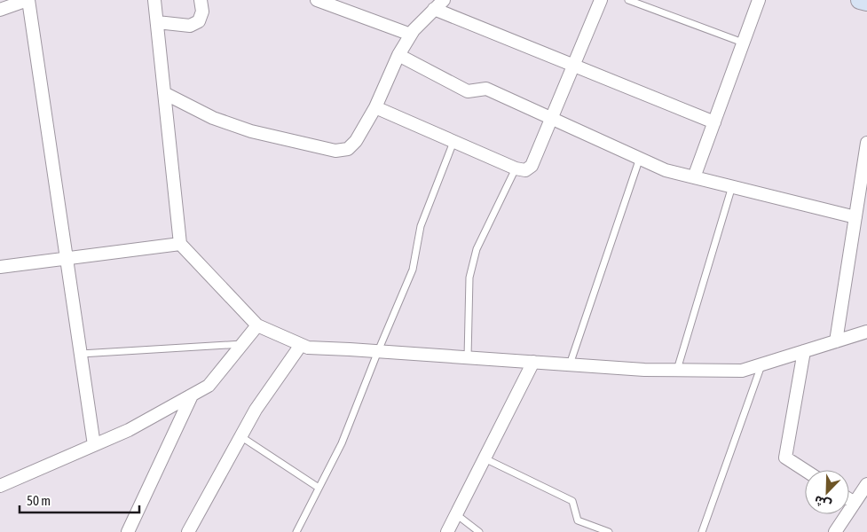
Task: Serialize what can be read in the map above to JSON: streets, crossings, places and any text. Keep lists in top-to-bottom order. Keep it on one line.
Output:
{"scale_bar":"50 m","north":"bottom left"}
